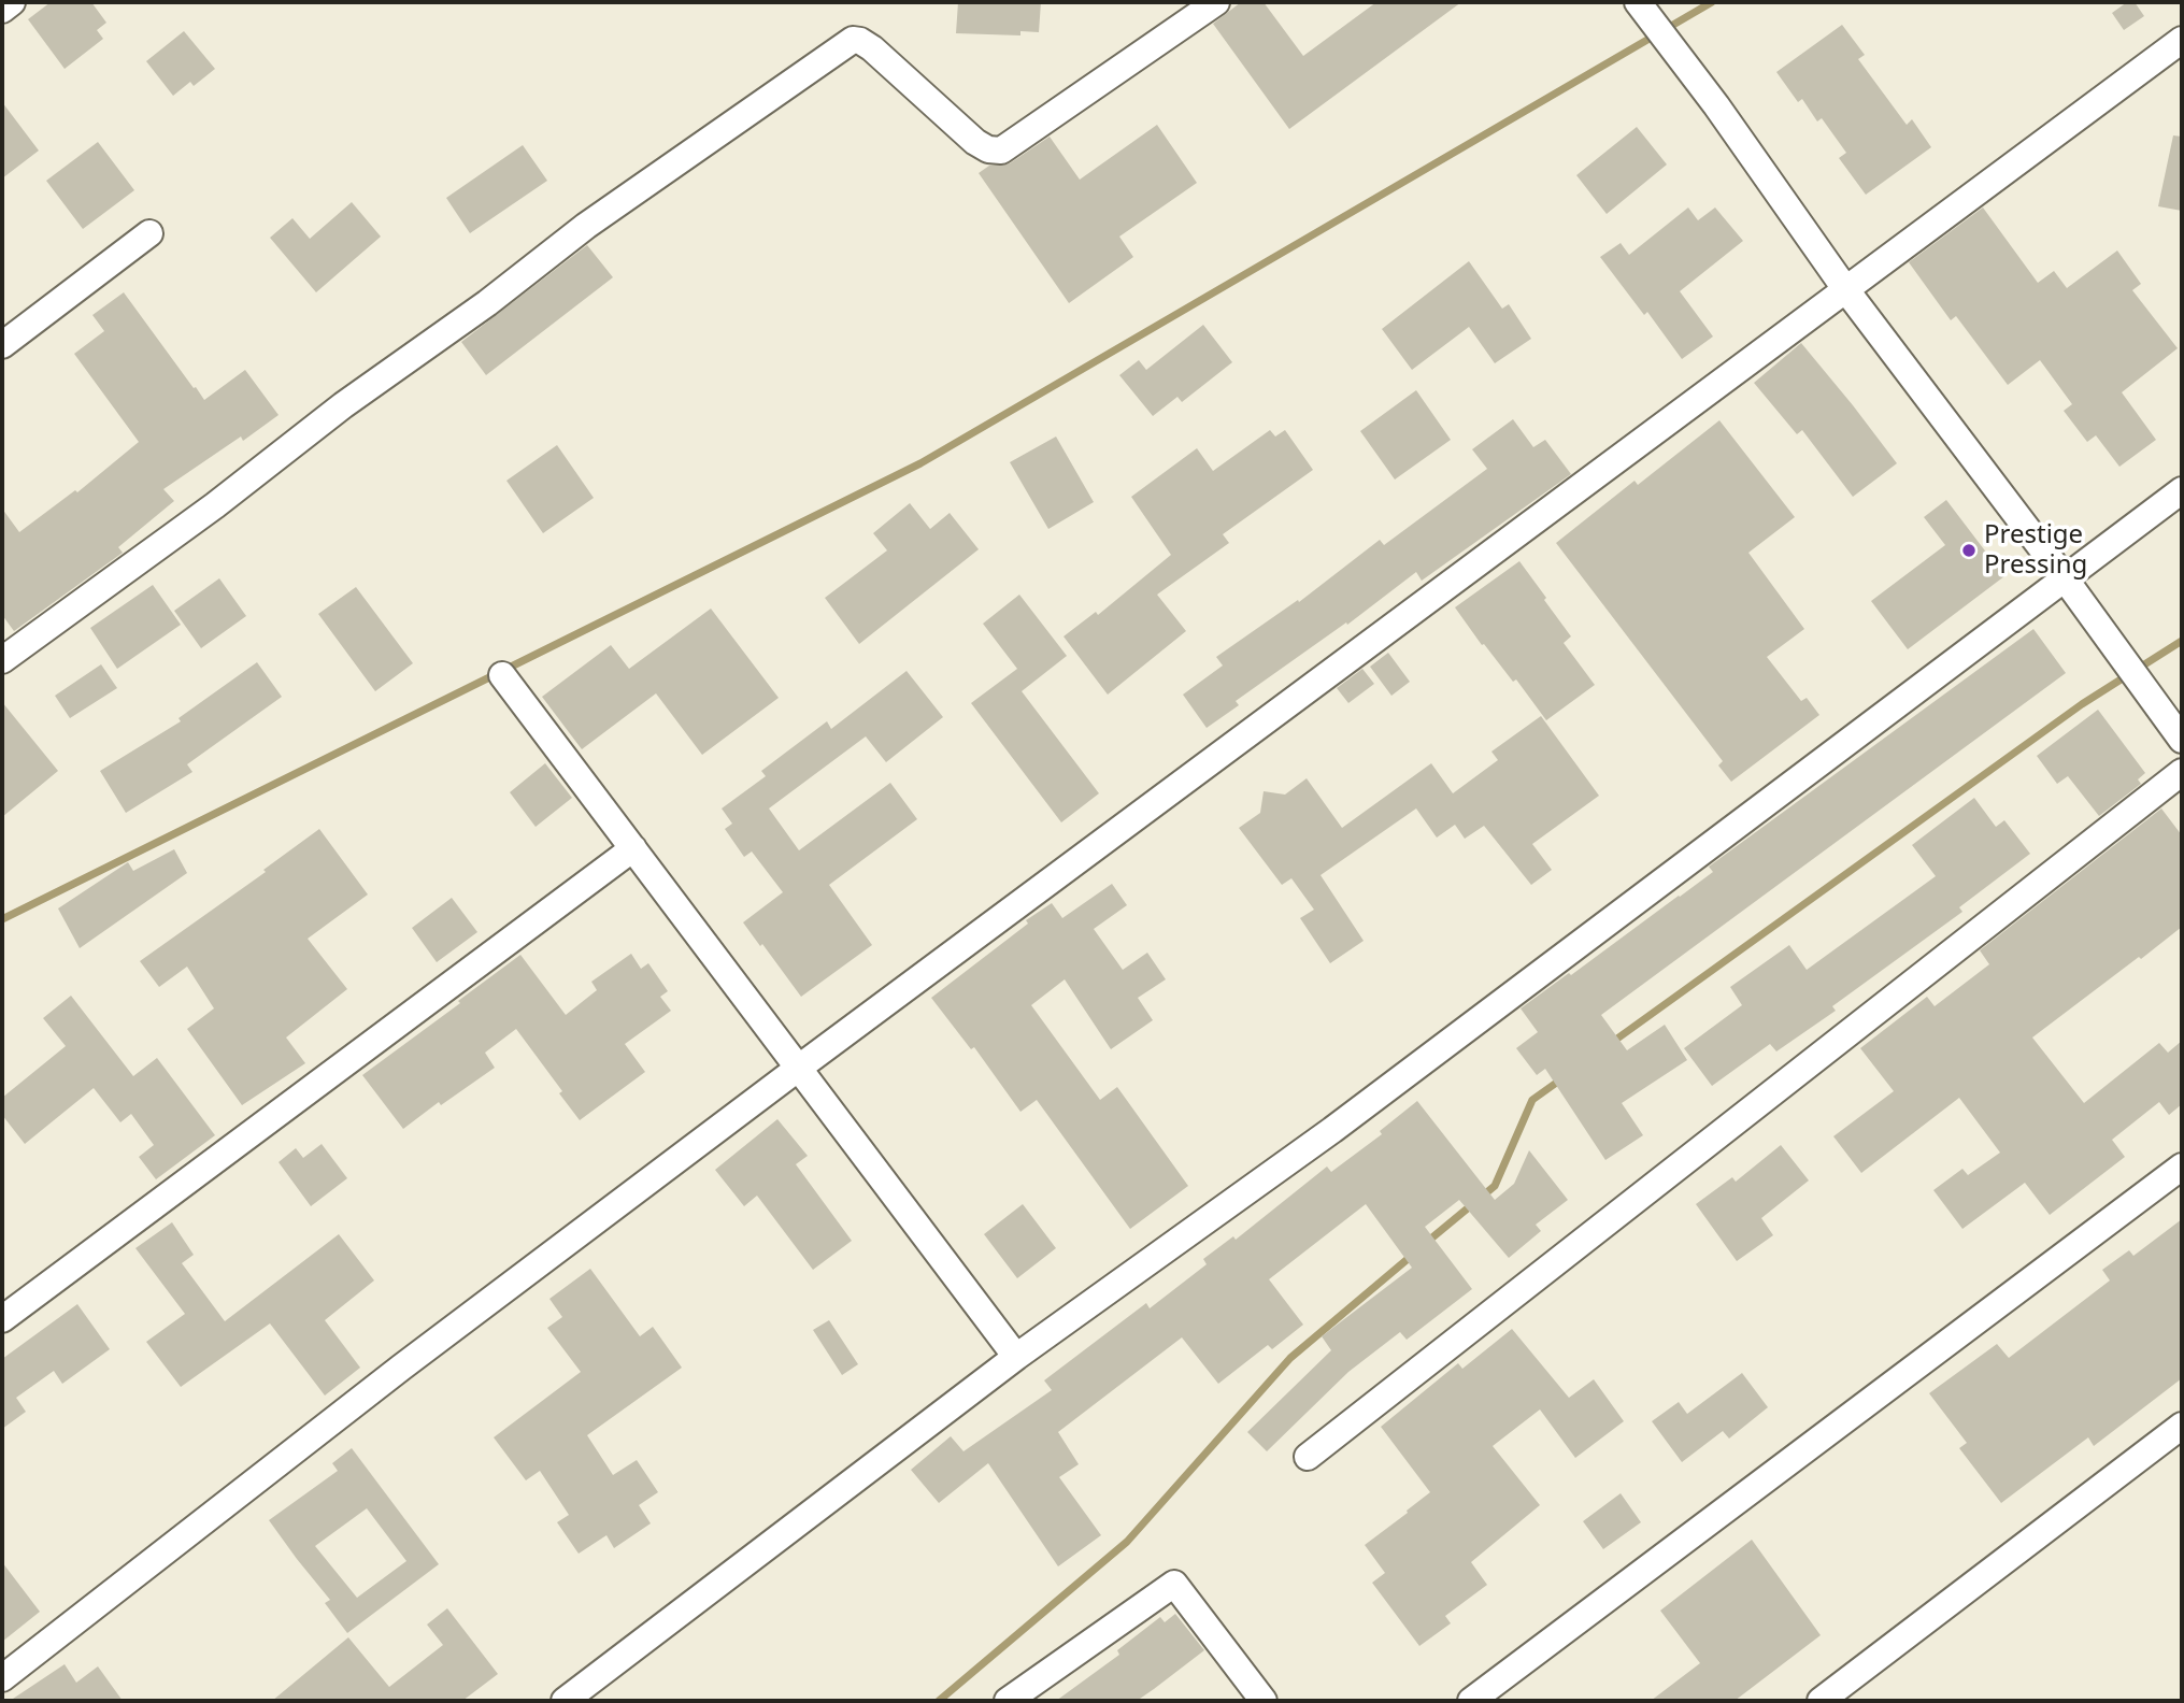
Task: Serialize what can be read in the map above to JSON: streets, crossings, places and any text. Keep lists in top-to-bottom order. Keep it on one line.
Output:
{"places":["Prestige Pressing"]}
